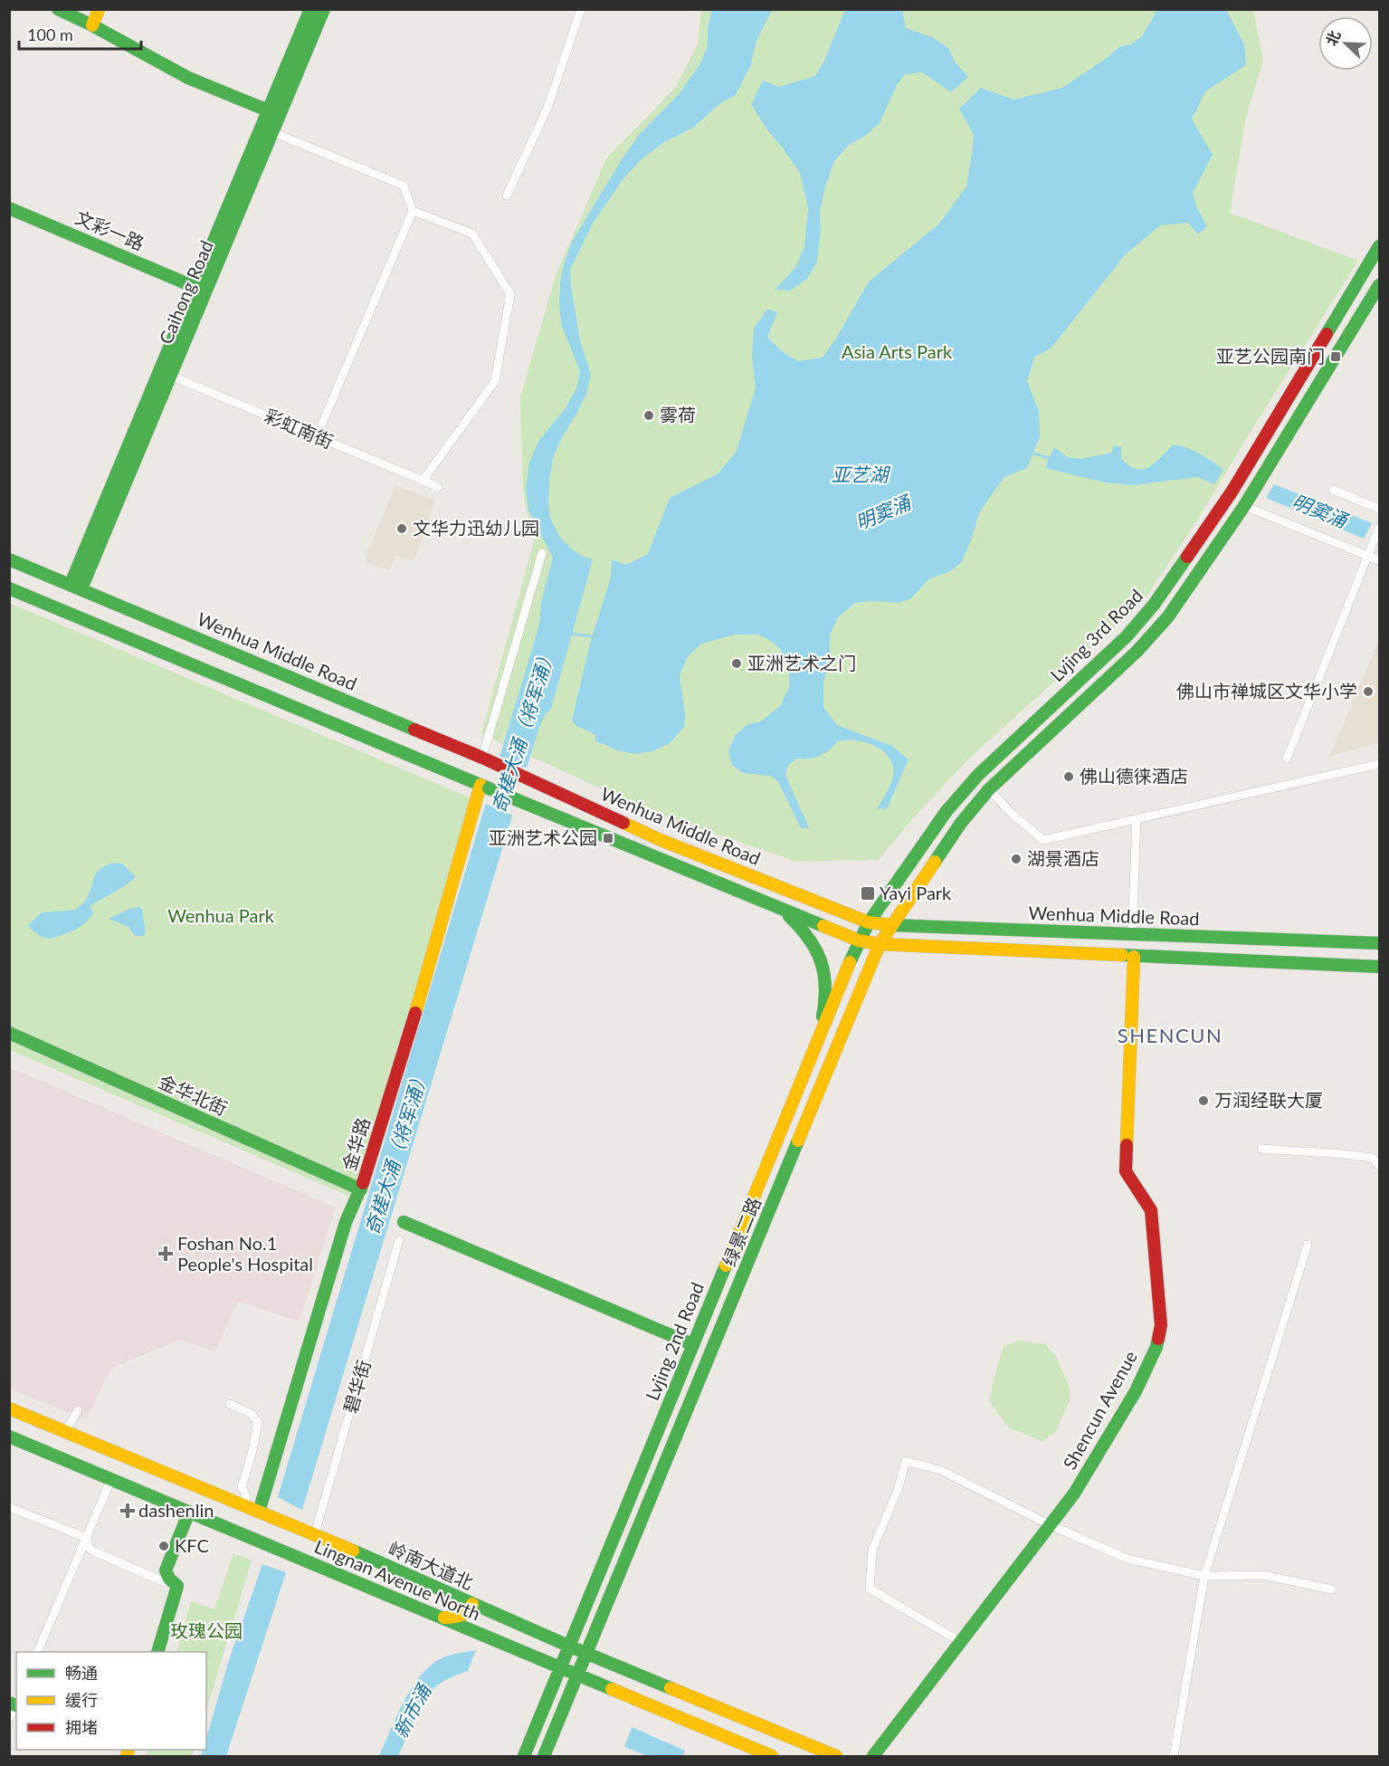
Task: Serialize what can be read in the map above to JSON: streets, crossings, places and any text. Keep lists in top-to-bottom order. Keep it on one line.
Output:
{"streets":{"main road":["文彩一路","Caihong Road","Lvjing 3rd Road","Wenhua Middle Road","金华北街","金华路","绿景二路","Lvjing 2nd Road","Shencun Avenue","岭南大道北","Lingnan Avenue North"],"street":["彩虹南街","碧华街"]},"crossings":[["文彩一路","Caihong Road"],["Caihong Road","彩虹南街"],["Caihong Road","Wenhua Middle Road"],["Lvjing 3rd Road","Wenhua Middle Road"],["Lvjing 3rd Road","绿景二路"],["Lvjing 3rd Road","Lvjing 2nd Road"],["Wenhua Middle Road","金华路"],["Wenhua Middle Road","绿景二路"],["Wenhua Middle Road","Lvjing 2nd Road"],["Wenhua Middle Road","Shencun Avenue"],["金华北街","金华路"],["金华路","岭南大道北"],["绿景二路","岭南大道北"],["绿景二路","Lingnan Avenue North"],["Lvjing 2nd Road","岭南大道北"],["Lvjing 2nd Road","Lingnan Avenue North"],["碧华街","岭南大道北"]],"districts":["SHENCUN"],"water":["亚艺湖","明窦涌","奇槎大涌（将军涌）","新市涌"],"parks":["Asia Arts Park","Wenhua Park","玫瑰公园"],"places":{"transit":["亚艺公园南门","亚洲艺术公园","Yayi Park"],"other":["雾荷","文华力迅幼儿园","亚洲艺术之门","佛山市禅城区文华小学","佛山德徕酒店","湖景酒店","万润经联大厦","KFC"],"health":["Foshan No.1 People's Hospital","dashenlin"]},"legend":["畅通","缓行","拥堵"],"scale_bar":"100 m","north":"top left"}
